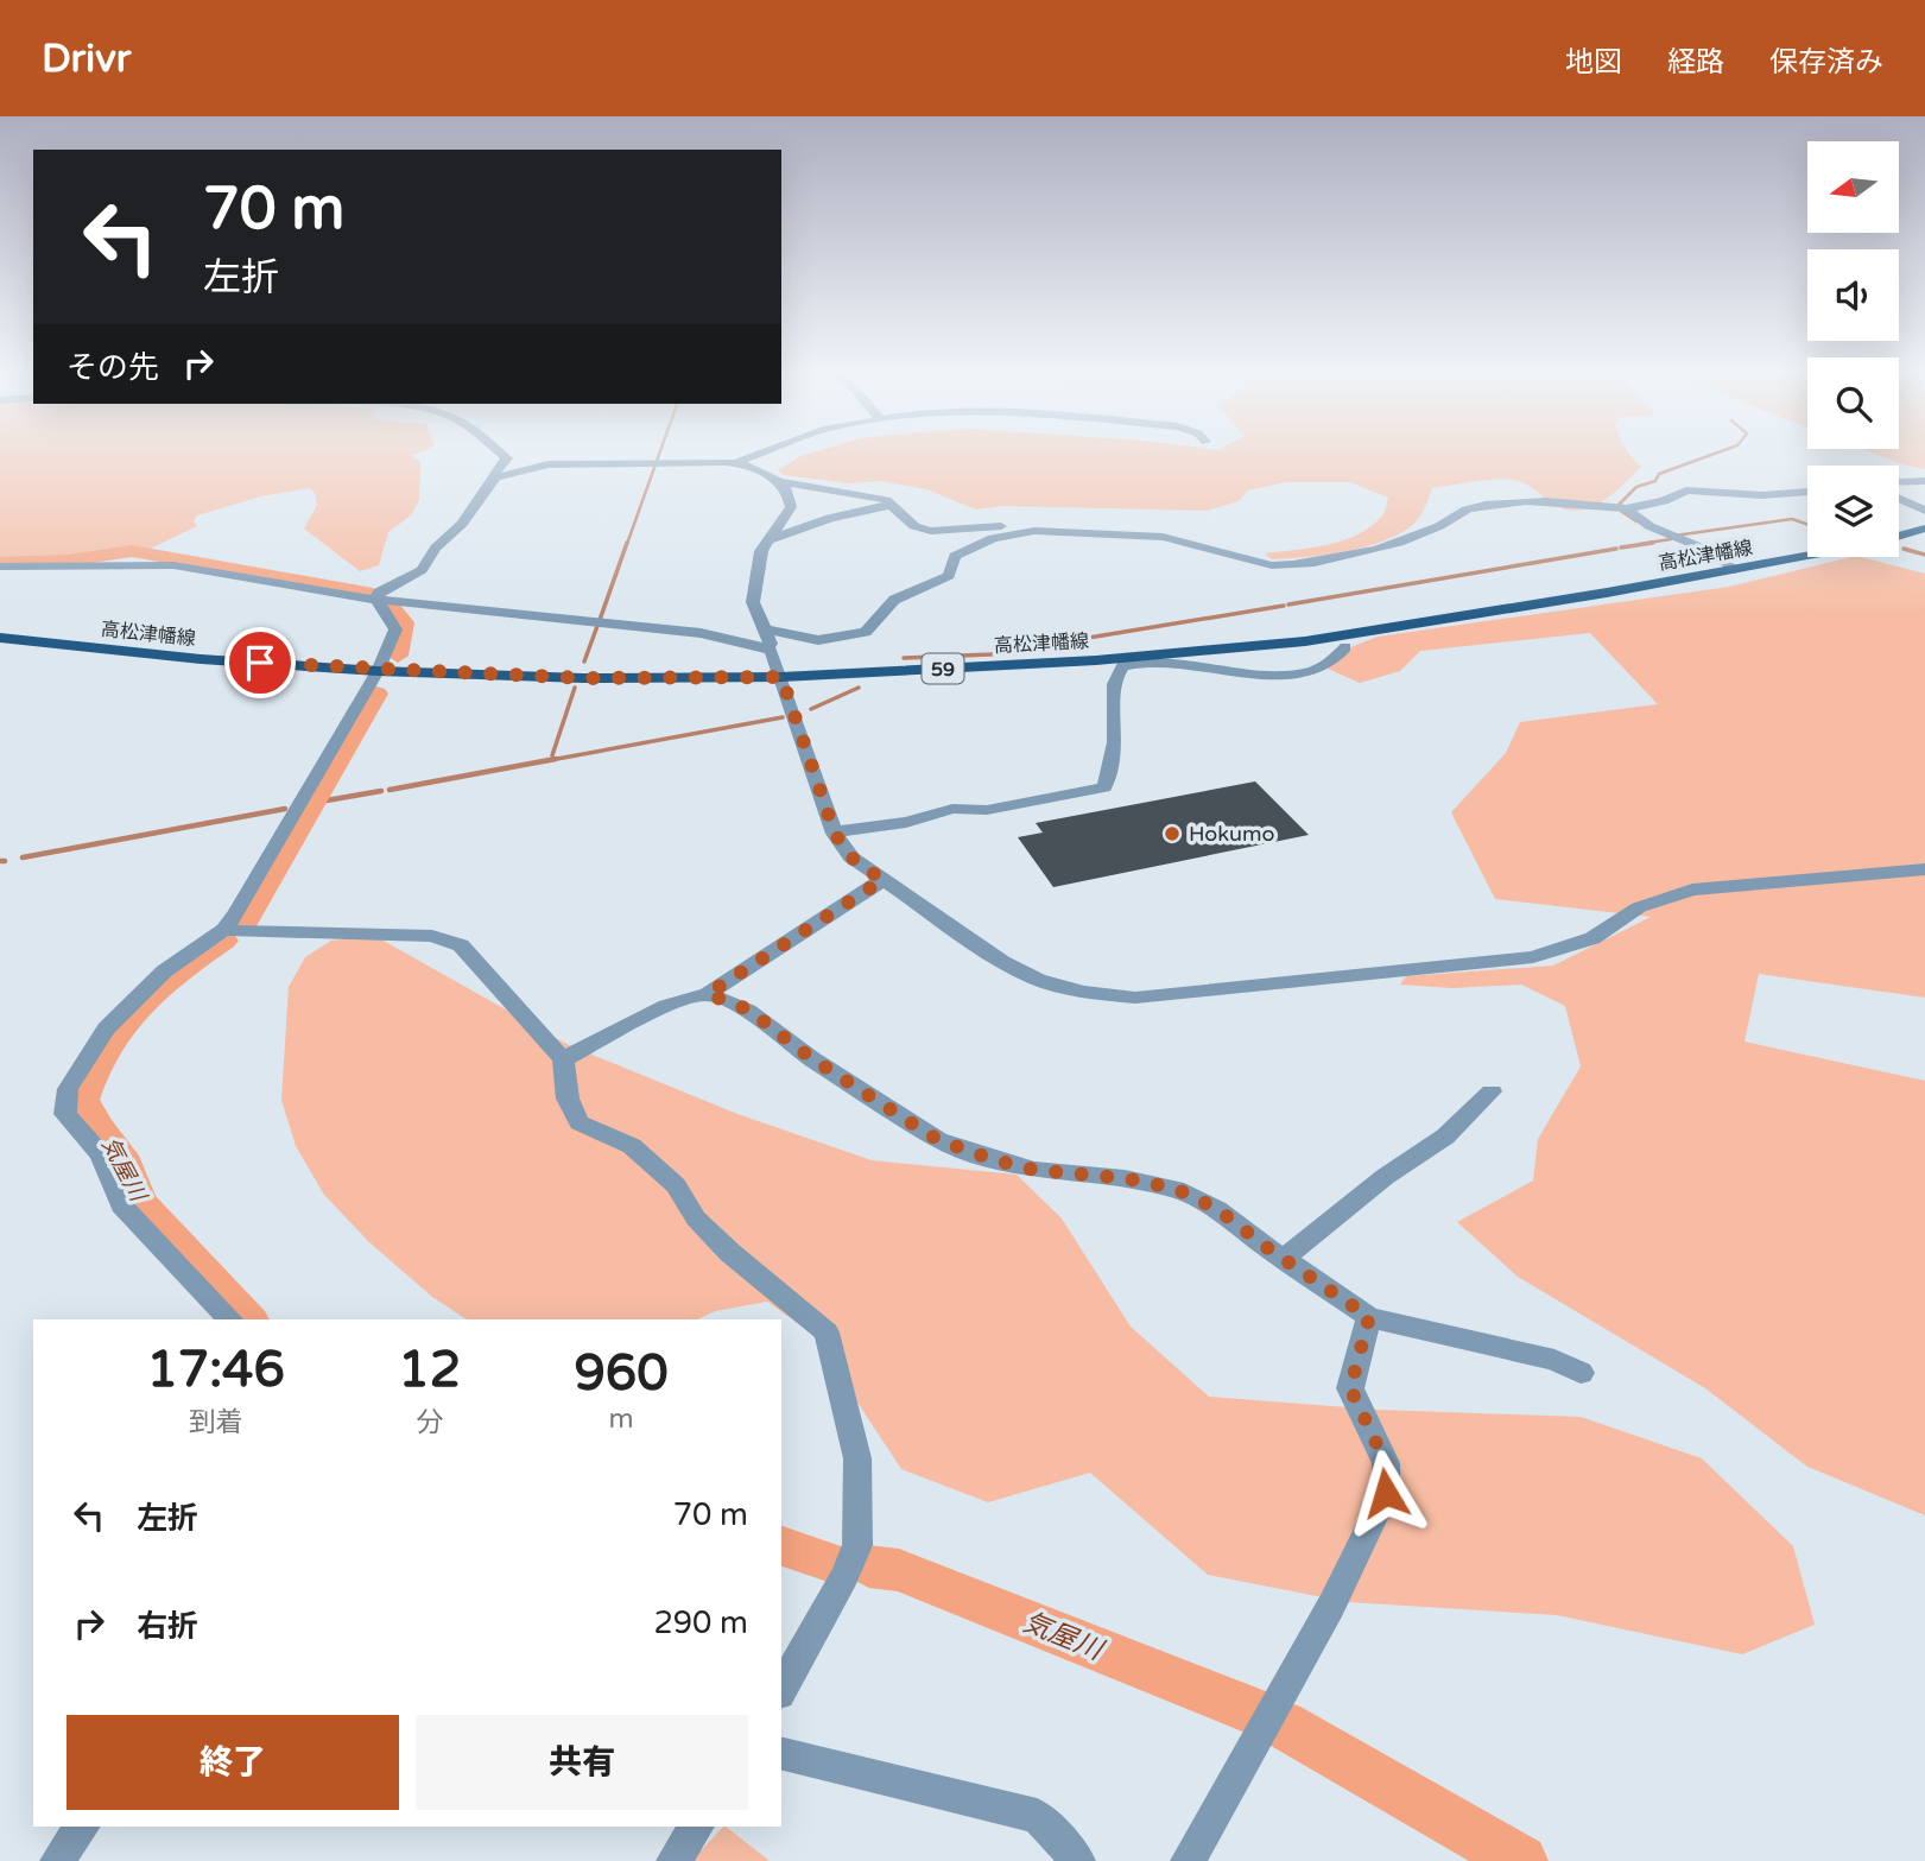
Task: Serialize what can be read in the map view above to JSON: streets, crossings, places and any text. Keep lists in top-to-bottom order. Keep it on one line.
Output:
{"streets":{"main road":["高松津幡線","59"]},"water":["気屋川"],"places":["Hokumo"],"north":"left","page":{"header":"Drivr","nav":["地図","経路","保存済み"],"turn":["70 m","左折"],"then":"その先","eta":["17:46","到着","12","分","960","m"],"list":[{"name":"左折","value":"70 m"},{"name":"右折","value":"290 m"}],"buttons":["終了","共有"]}}
